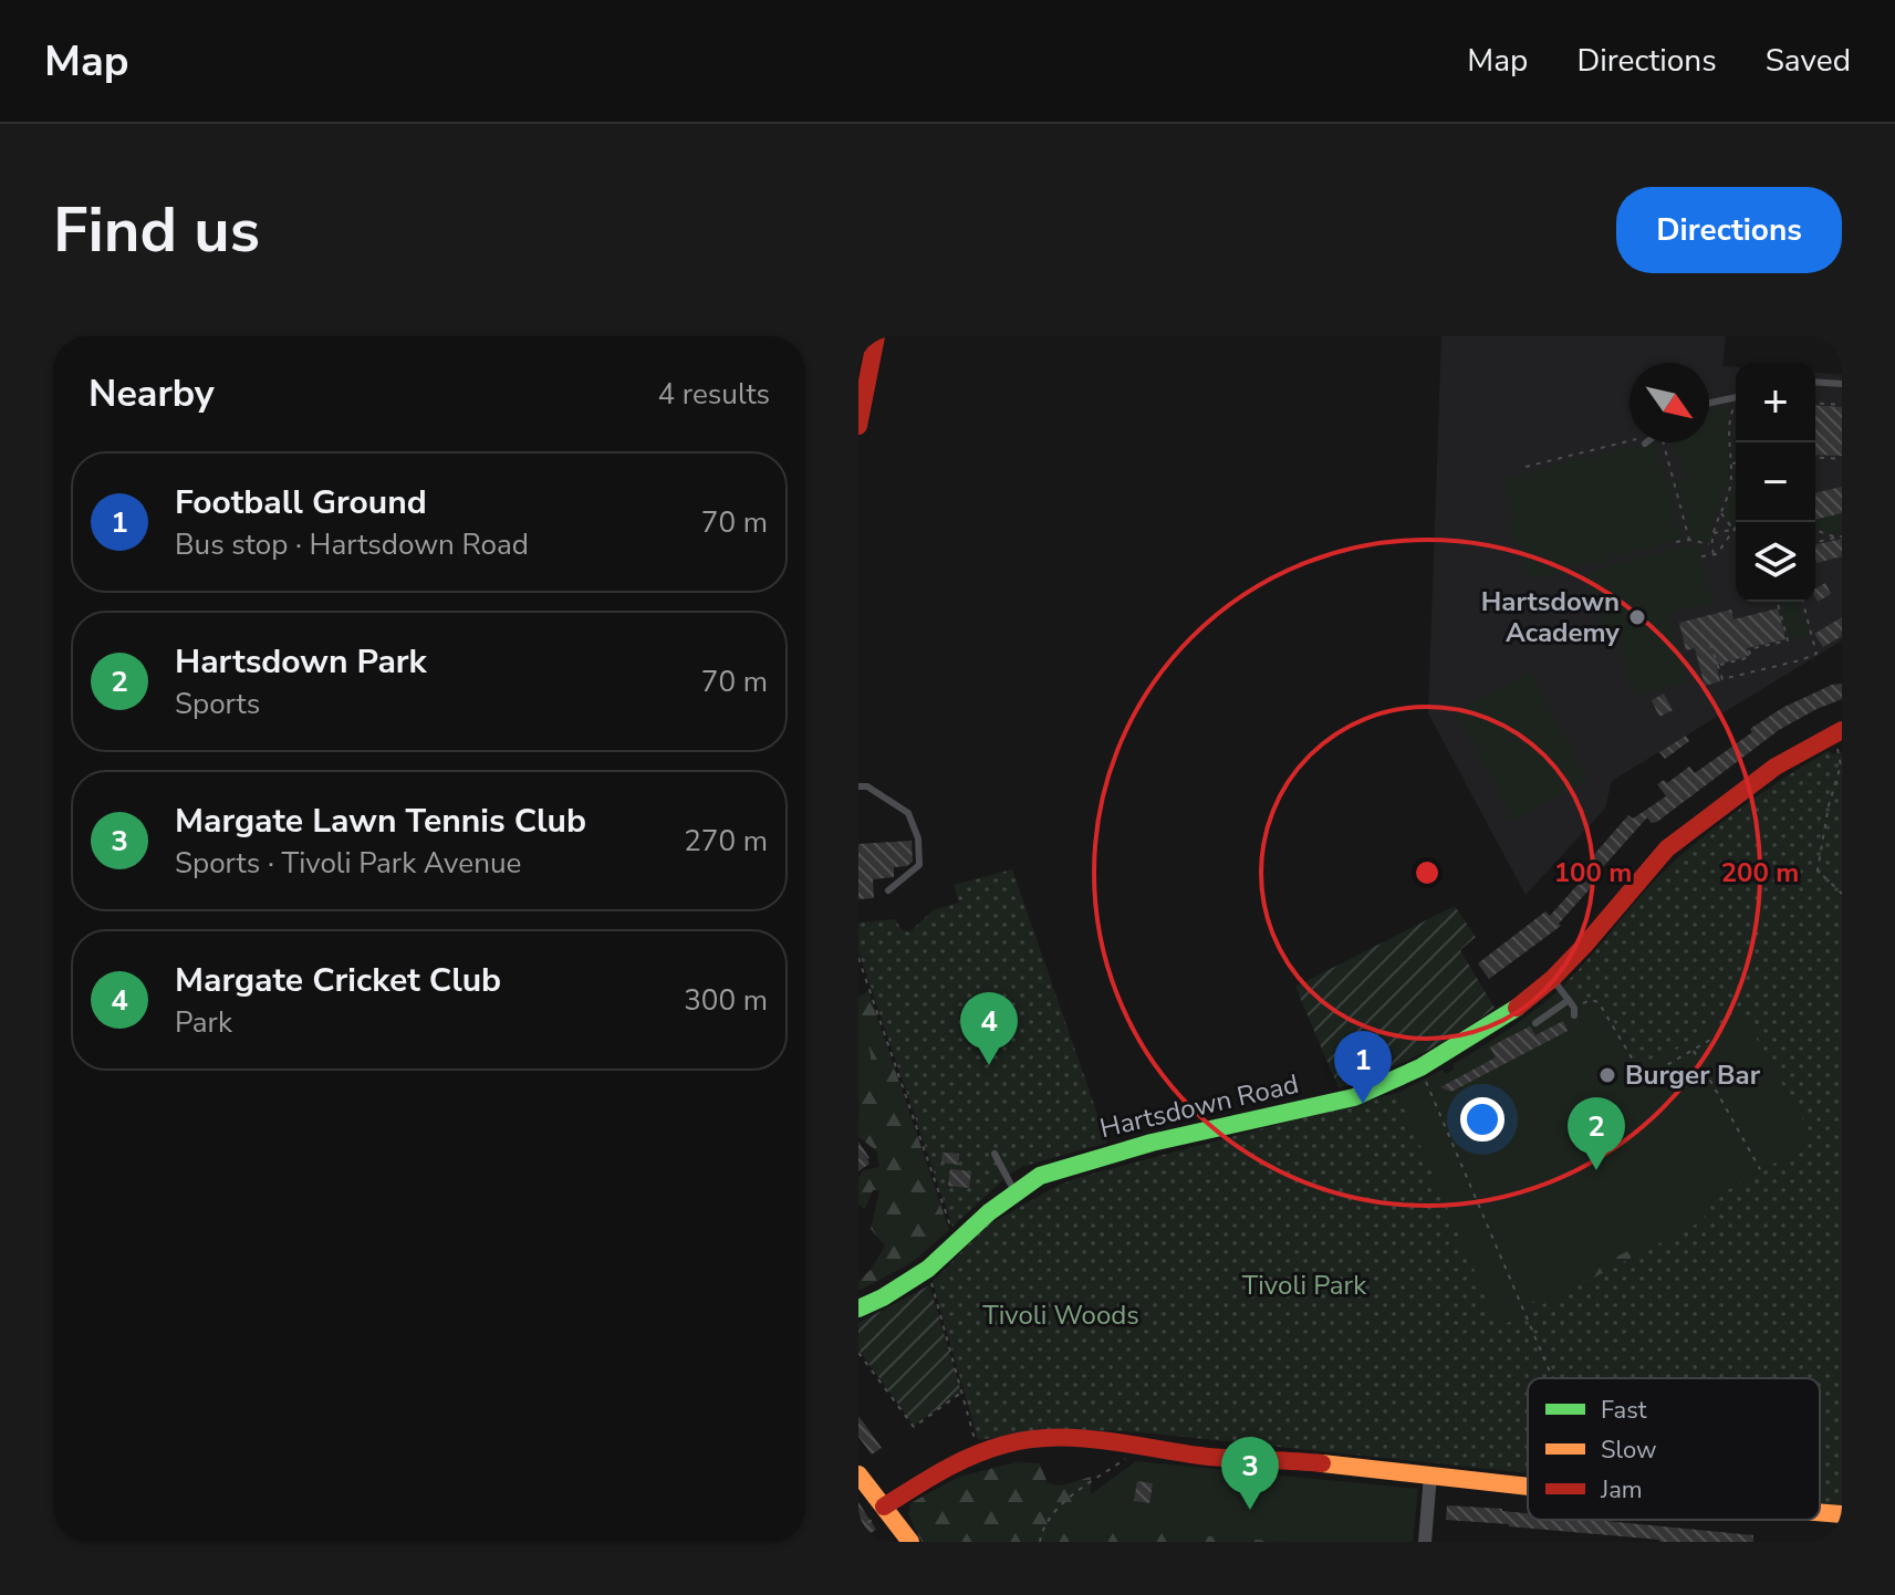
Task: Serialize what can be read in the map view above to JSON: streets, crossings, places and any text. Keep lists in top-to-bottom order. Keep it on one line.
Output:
{"streets":{"main road":["Hartsdown Road"]},"parks":["Tivoli Park","Tivoli Woods"],"places":["Hartsdown Academy","Burger Bar"],"legend":["Fast","Slow","Jam"],"north":"bottom right","page":{"header":"Map","nav":["Map","Directions","Saved"],"buttons":"Directions","title":"Find us","heading":["Nearby","4 results"],"map_buttons":["+","−"],"list":[{"mark":"1","name":"Football Ground","note":"Bus stop · Hartsdown Road","value":"70 m"},{"mark":"2","name":"Hartsdown Park","note":"Sports","value":"70 m"},{"mark":"3","name":"Margate Lawn Tennis Club","note":"Sports · Tivoli Park Avenue","value":"270 m"},{"mark":"4","name":"Margate Cricket Club","note":"Park","value":"300 m"}],"pins":["4","1","2","3"]},"rings":["100 m","200 m"]}
